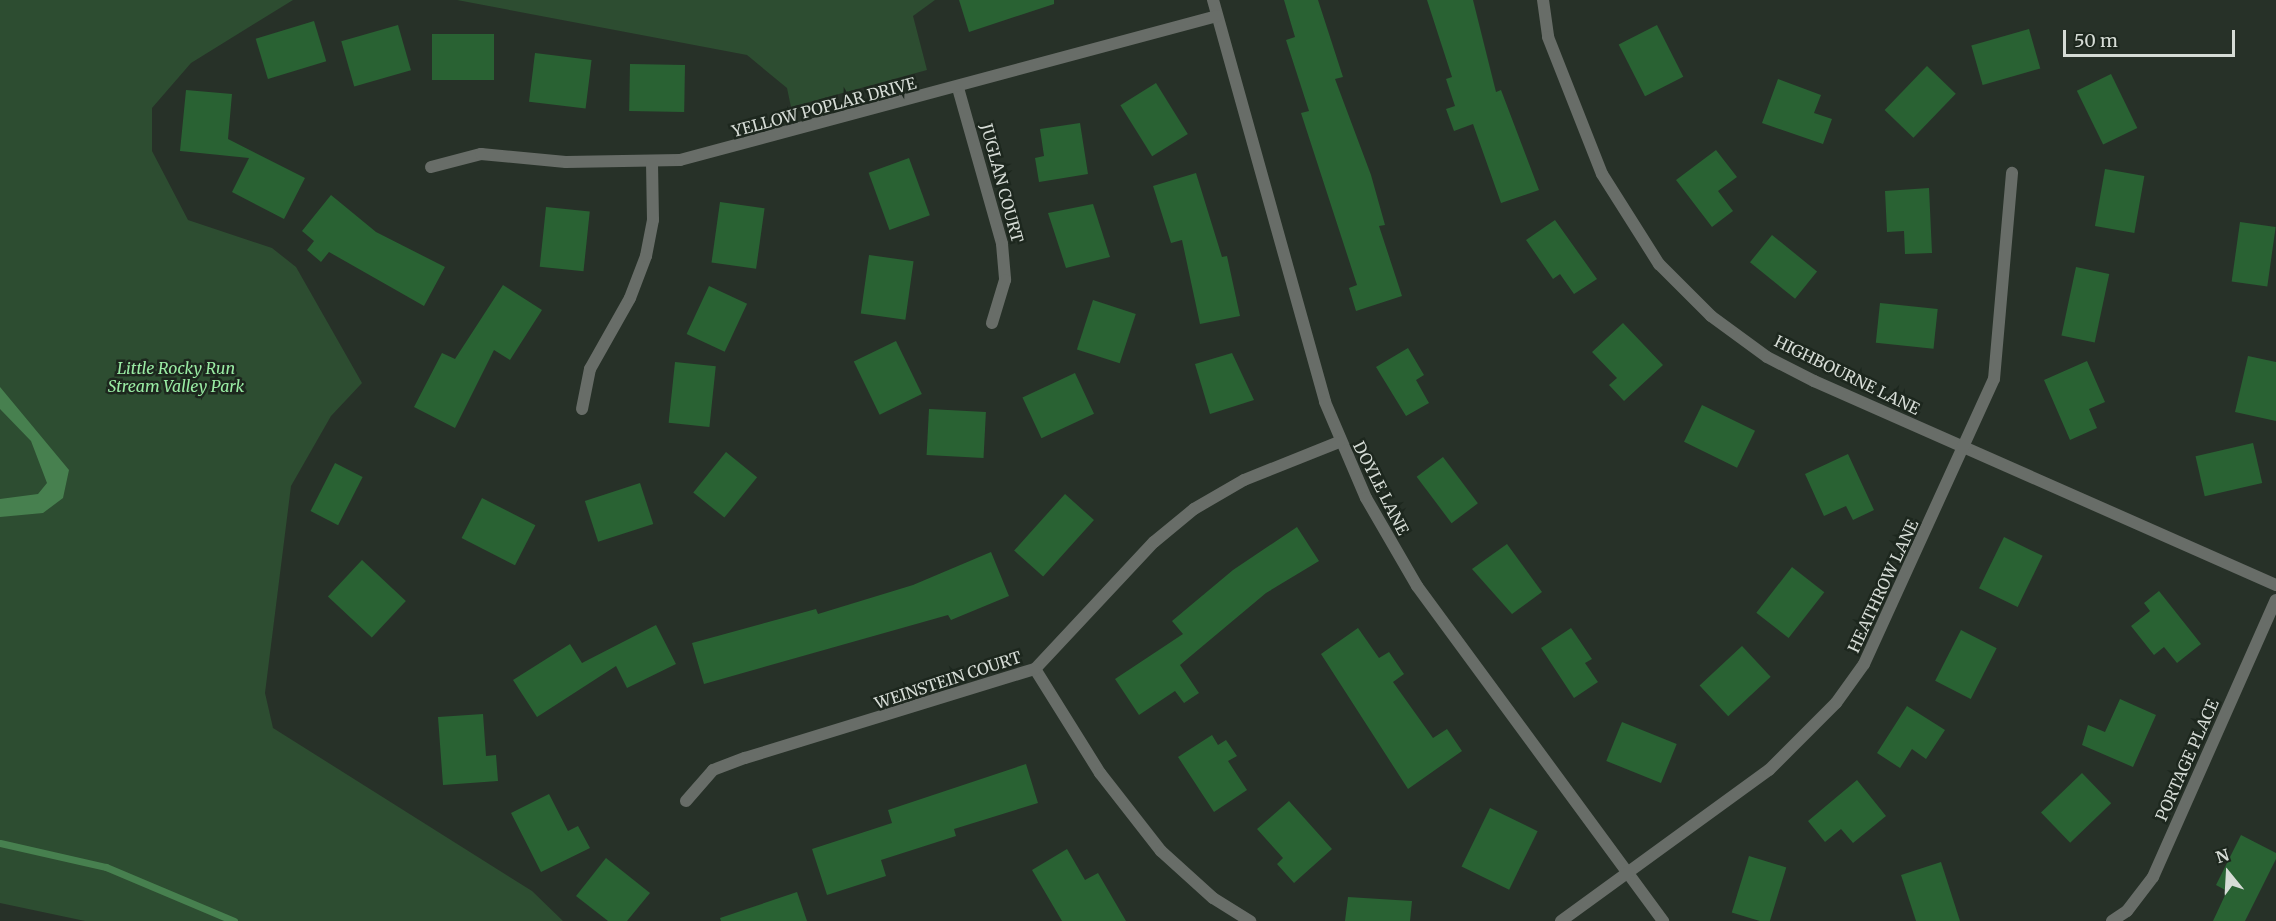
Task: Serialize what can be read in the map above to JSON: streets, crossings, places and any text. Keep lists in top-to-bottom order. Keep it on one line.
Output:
{"streets":{"street":["YELLOW POPLAR DRIVE","JUGLAN COURT","HIGHBOURNE LANE","DOYLE LANE","HEATHROW LANE","WEINSTEIN COURT","PORTAGE PLACE"]},"crossings":[["YELLOW POPLAR DRIVE","JUGLAN COURT"],["YELLOW POPLAR DRIVE","DOYLE LANE"],["HIGHBOURNE LANE","HEATHROW LANE"],["DOYLE LANE","HEATHROW LANE"],["DOYLE LANE","WEINSTEIN COURT"]],"parks":["Little Rocky Run Stream Valley Park"],"scale_bar":"50 m","north":"top"}
